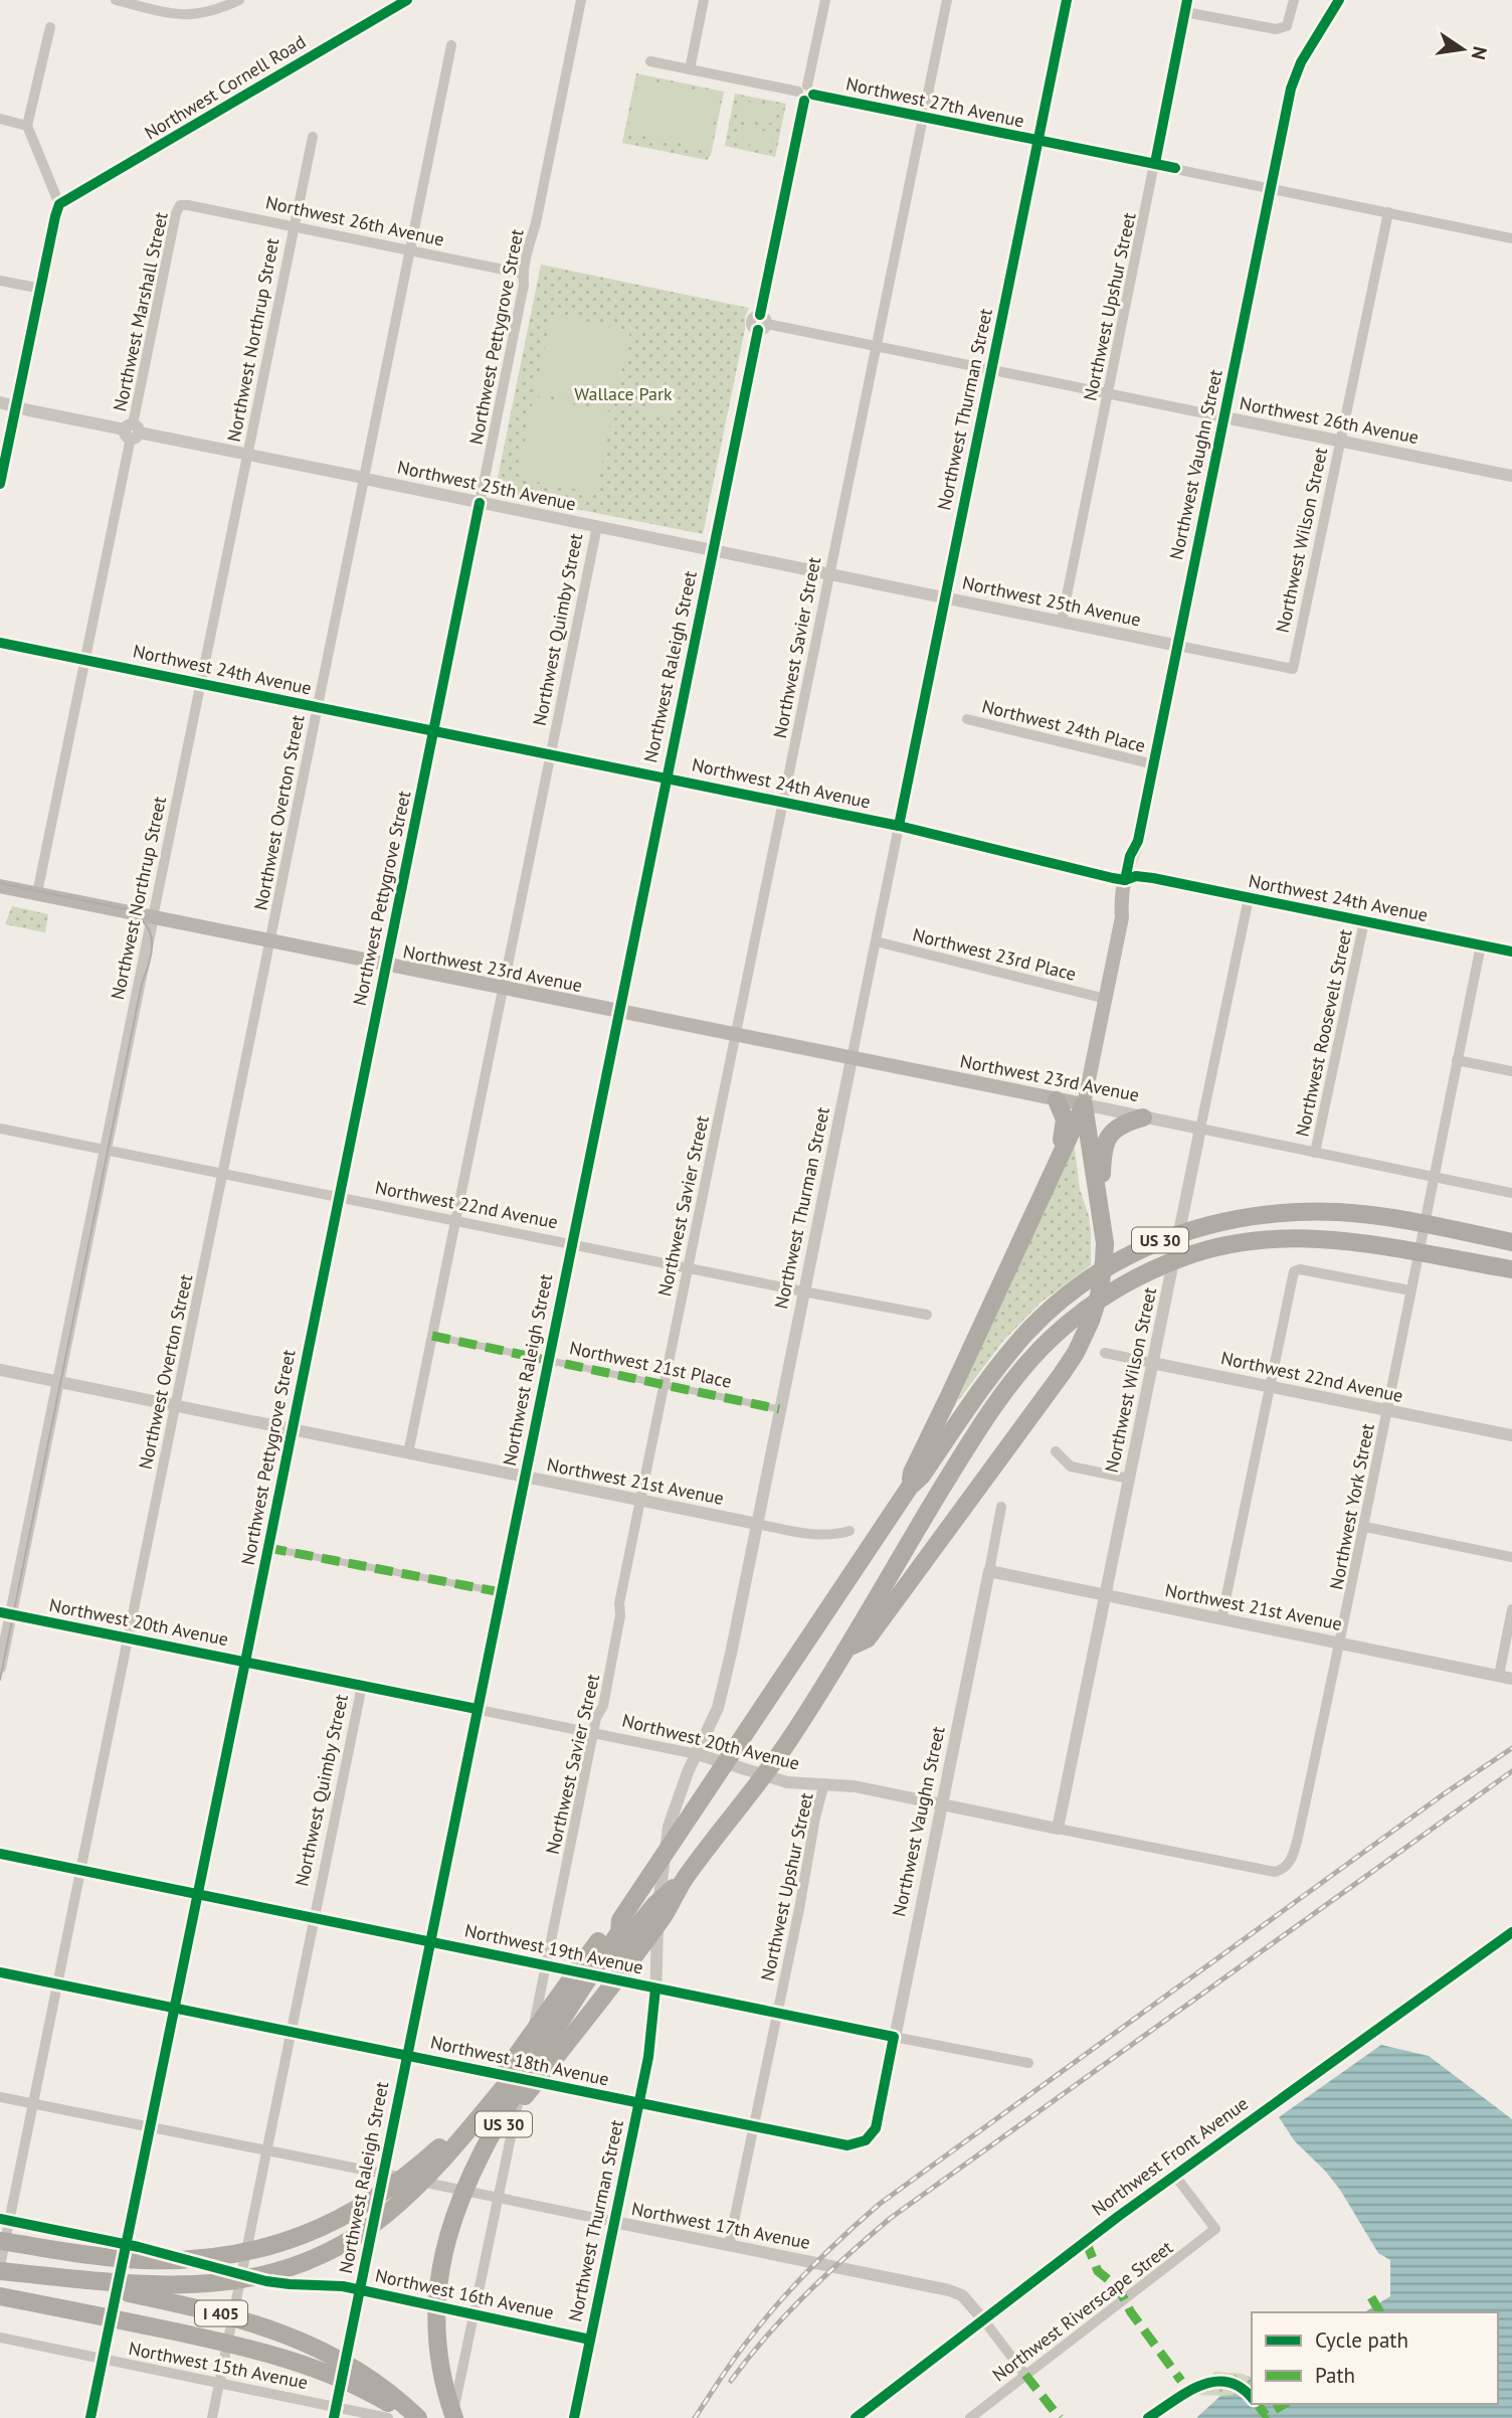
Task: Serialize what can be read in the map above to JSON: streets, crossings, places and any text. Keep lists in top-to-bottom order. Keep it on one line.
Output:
{"streets":{"highway":["US 30","I 405"],"main road":["Northwest Cornell Road","Northwest Vaughn Street","Northwest 23rd Avenue","Northwest Front Avenue"],"street":["Northwest 27th Avenue","Northwest 26th Avenue","Northwest Upshur Street","Northwest Marshall Street","Northwest Pettygrove Street","Northwest Northrup Street","Northwest Thurman Street","Northwest 25th Avenue","Northwest Wilson Street","Northwest Quimby Street","Northwest Savier Street","Northwest Raleigh Street","Northwest 24th Avenue","Northwest 24th Place","Northwest Overton Street","Northwest 23rd Place","Northwest Roosevelt Street","Northwest 22nd Avenue","Northwest 21st Place","Northwest 21st Avenue","Northwest York Street","Northwest 20th Avenue","Northwest 19th Avenue","Northwest 18th Avenue","Northwest 17th Avenue","Northwest 16th Avenue","Northwest Riverscape Street","Northwest 15th Avenue"]},"crossings":[["Northwest 27th Avenue","Northwest Upshur Street"],["Northwest 27th Avenue","Northwest Thurman Street"],["Northwest 27th Avenue","Northwest Vaughn Street"],["Northwest 27th Avenue","Northwest Wilson Street"],["Northwest 27th Avenue","Northwest Savier Street"],["Northwest 27th Avenue","Northwest Raleigh Street"],["Northwest 26th Avenue","Northwest Upshur Street"],["Northwest 26th Avenue","Northwest Marshall Street"],["Northwest 26th Avenue","Northwest Pettygrove Street"],["Northwest 26th Avenue","Northwest Northrup Street"],["Northwest 26th Avenue","Northwest Thurman Street"],["Northwest 26th Avenue","Northwest Vaughn Street"],["Northwest 26th Avenue","Northwest Wilson Street"],["Northwest 26th Avenue","Northwest Savier Street"],["Northwest 26th Avenue","Northwest Raleigh Street"],["Northwest 26th Avenue","Northwest Overton Street"],["Northwest Upshur Street","Northwest 25th Avenue"],["Northwest Upshur Street","Northwest 20th Avenue"],["Northwest Upshur Street","Northwest 19th Avenue"],["Northwest Upshur Street","Northwest 18th Avenue"],["Northwest Upshur Street","Northwest 17th Avenue"],["Northwest Marshall Street","Northwest 25th Avenue"],["Northwest Marshall Street","Northwest 24th Avenue"],["Northwest Marshall Street","Northwest 23rd Avenue"],["Northwest Pettygrove Street","Northwest 25th Avenue"],["Northwest Pettygrove Street","Northwest 24th Avenue"],["Northwest Pettygrove Street","Northwest 23rd Avenue"],["Northwest Pettygrove Street","Northwest 22nd Avenue"],["Northwest Pettygrove Street","Northwest 21st Avenue"],["Northwest Pettygrove Street","Northwest 20th Avenue"],["Northwest Pettygrove Street","Northwest 19th Avenue"],["Northwest Pettygrove Street","Northwest 18th Avenue"],["Northwest Pettygrove Street","Northwest 17th Avenue"],["Northwest Pettygrove Street","Northwest 16th Avenue"],["Northwest Pettygrove Street","Northwest 15th Avenue"],["Northwest Northrup Street","Northwest 25th Avenue"],["Northwest Northrup Street","Northwest 24th Avenue"],["Northwest Northrup Street","Northwest 23rd Avenue"],["Northwest Northrup Street","Northwest 22nd Avenue"],["Northwest Northrup Street","Northwest 21st Avenue"],["Northwest Northrup Street","Northwest 20th Avenue"],["Northwest Thurman Street","Northwest 25th Avenue"],["Northwest Thurman Street","Northwest 24th Avenue"],["Northwest Thurman Street","Northwest 23rd Place"],["Northwest Thurman Street","Northwest 23rd Avenue"],["Northwest Thurman Street","Northwest 22nd Avenue"],["Northwest Thurman Street","Northwest 21st Place"],["Northwest Thurman Street","Northwest 21st Avenue"],["Northwest Thurman Street","Northwest 20th Avenue"],["Northwest Thurman Street","Northwest 19th Avenue"],["Northwest Thurman Street","Northwest 18th Avenue"],["Northwest Thurman Street","Northwest 17th Avenue"],["Northwest Thurman Street","Northwest 16th Avenue"],["Northwest Vaughn Street","Northwest 25th Avenue"],["Northwest Vaughn Street","Northwest 24th Avenue"],["Northwest Vaughn Street","Northwest 24th Place"],["Northwest Vaughn Street","Northwest 23rd Place"],["Northwest Vaughn Street","Northwest 23rd Avenue"],["Northwest Vaughn Street","Northwest 21st Avenue"],["Northwest Vaughn Street","Northwest 20th Avenue"],["Northwest Vaughn Street","Northwest 19th Avenue"],["Northwest Vaughn Street","Northwest 18th Avenue"],["Northwest 25th Avenue","Northwest Wilson Street"],["Northwest 25th Avenue","Northwest Quimby Street"],["Northwest 25th Avenue","Northwest Savier Street"],["Northwest 25th Avenue","Northwest Raleigh Street"],["Northwest 25th Avenue","Northwest Overton Street"],["Northwest Wilson Street","Northwest 24th Avenue"],["Northwest Wilson Street","Northwest 23rd Avenue"],["Northwest Wilson Street","Northwest 22nd Avenue"],["Northwest Wilson Street","Northwest 21st Avenue"],["Northwest Wilson Street","Northwest 20th Avenue"],["Northwest Quimby Street","Northwest 24th Avenue"],["Northwest Quimby Street","Northwest 23rd Avenue"],["Northwest Quimby Street","Northwest 22nd Avenue"],["Northwest Quimby Street","Northwest 21st Place"],["Northwest Quimby Street","Northwest 21st Avenue"],["Northwest Quimby Street","Northwest 20th Avenue"],["Northwest Quimby Street","Northwest 19th Avenue"],["Northwest Quimby Street","Northwest 18th Avenue"],["Northwest Quimby Street","Northwest 17th Avenue"],["Northwest Quimby Street","Northwest 16th Avenue"],["Northwest Quimby Street","Northwest 15th Avenue"],["Northwest Savier Street","Northwest 24th Avenue"],["Northwest Savier Street","Northwest 23rd Avenue"],["Northwest Savier Street","Northwest 22nd Avenue"],["Northwest Savier Street","US 30"],["Northwest Savier Street","Northwest 21st Place"],["Northwest Savier Street","Northwest 21st Avenue"],["Northwest Savier Street","Northwest 20th Avenue"],["Northwest Savier Street","Northwest 19th Avenue"],["Northwest Savier Street","Northwest 18th Avenue"],["Northwest Savier Street","Northwest 17th Avenue"],["Northwest Savier Street","Northwest 16th Avenue"],["Northwest Raleigh Street","Northwest 24th Avenue"],["Northwest Raleigh Street","Northwest 23rd Avenue"],["Northwest Raleigh Street","Northwest 22nd Avenue"],["Northwest Raleigh Street","Northwest 21st Place"],["Northwest Raleigh Street","Northwest 21st Avenue"],["Northwest Raleigh Street","Northwest 20th Avenue"],["Northwest Raleigh Street","Northwest 19th Avenue"],["Northwest Raleigh Street","Northwest 18th Avenue"],["Northwest Raleigh Street","Northwest 17th Avenue"],["Northwest Raleigh Street","Northwest 16th Avenue"],["Northwest Raleigh Street","Northwest 15th Avenue"],["Northwest 24th Avenue","Northwest Overton Street"],["Northwest 24th Avenue","Northwest Roosevelt Street"],["Northwest 24th Avenue","Northwest York Street"],["Northwest Overton Street","Northwest 23rd Avenue"],["Northwest Overton Street","Northwest 22nd Avenue"],["Northwest Overton Street","Northwest 21st Avenue"],["Northwest Overton Street","Northwest 20th Avenue"],["Northwest Overton Street","Northwest 19th Avenue"],["Northwest Overton Street","Northwest 18th Avenue"],["Northwest Overton Street","Northwest 17th Avenue"],["Northwest Overton Street","Northwest 16th Avenue"],["Northwest Overton Street","I 405"],["Northwest 23rd Avenue","Northwest Roosevelt Street"],["Northwest 23rd Avenue","Northwest York Street"],["Northwest 22nd Avenue","Northwest York Street"],["Northwest 21st Avenue","Northwest York Street"],["Northwest York Street","Northwest 20th Avenue"],["Northwest Front Avenue","Northwest 17th Avenue"],["Northwest Front Avenue","Northwest Riverscape Street"],["Northwest 17th Avenue","Northwest Riverscape Street"]],"parks":["Wallace Park"],"legend":["Cycle path","Path"],"north":"right"}
